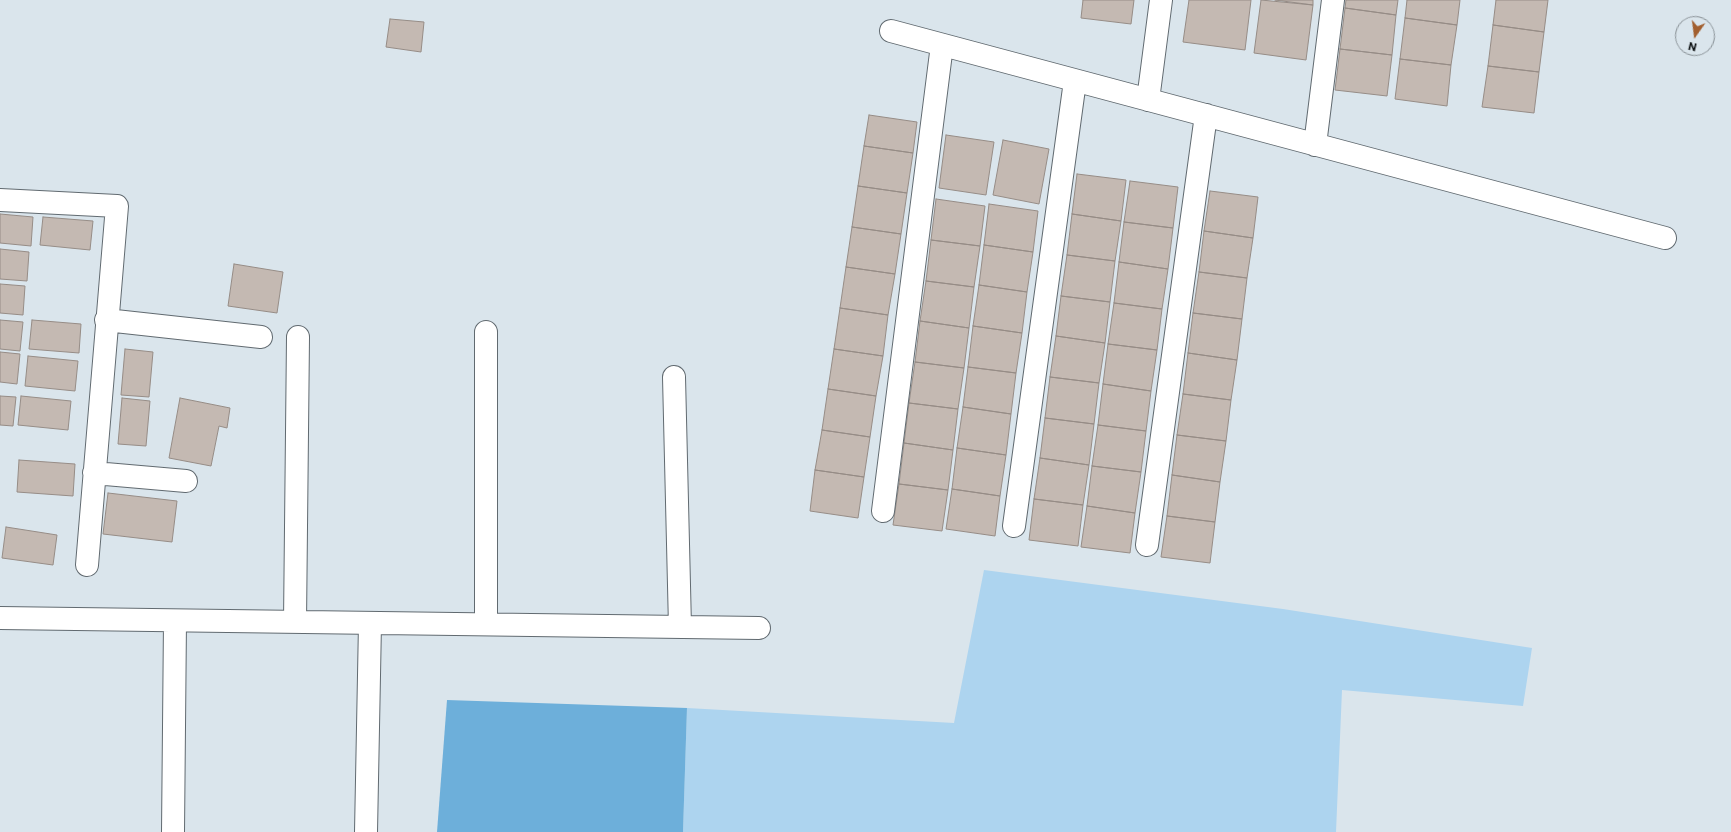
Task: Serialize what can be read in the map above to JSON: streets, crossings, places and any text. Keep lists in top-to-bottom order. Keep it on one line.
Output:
{"north":"bottom"}
